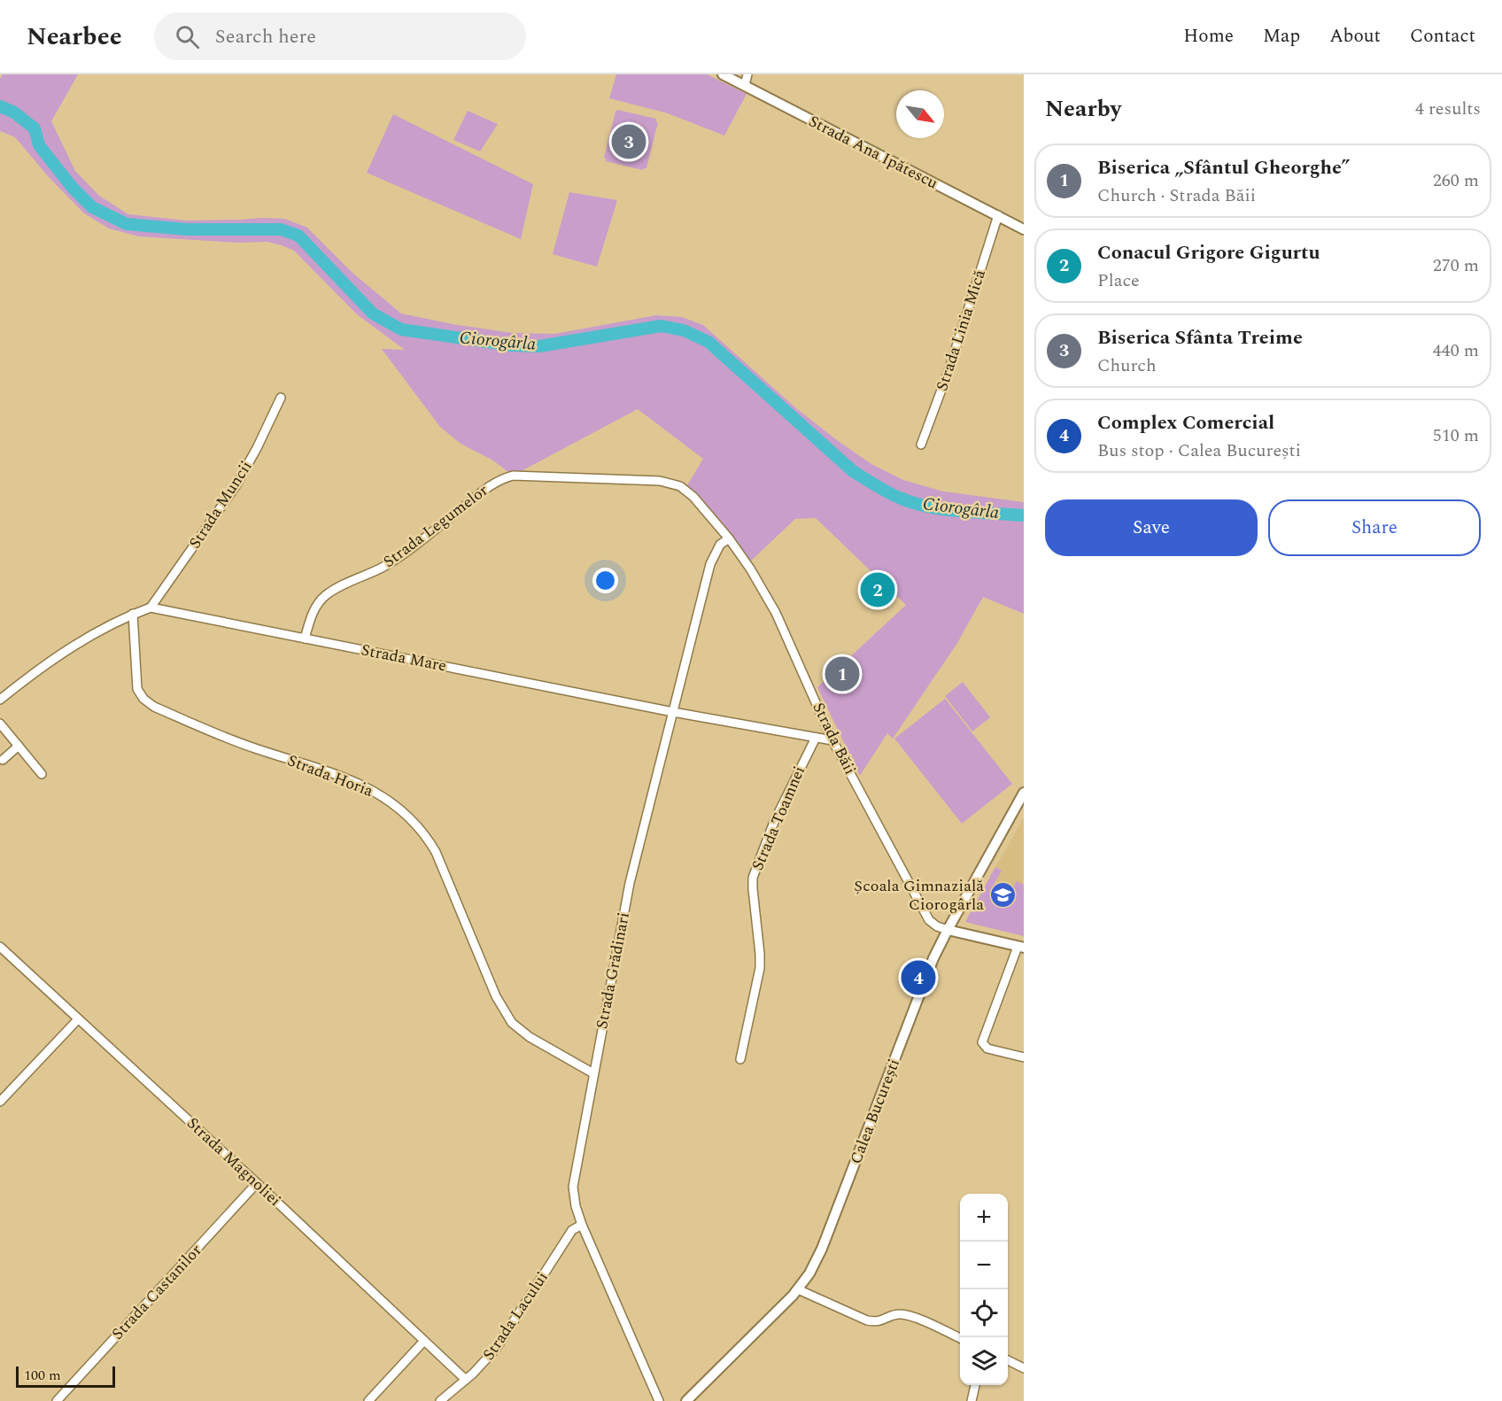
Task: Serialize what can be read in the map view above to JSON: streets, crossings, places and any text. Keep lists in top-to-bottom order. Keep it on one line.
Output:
{"streets":{"main road":["Strada Ana Ipătescu","Calea București"],"street":["Strada Linia Mică","Strada Muncii","Strada Legumelor","Strada Mare","Strada Băii","Strada Horia","Strada Toamnei","Strada Grădinari","Strada Magnoliei","Strada Castanilor","Strada Lacului"]},"crossings":[["Strada Ana Ipătescu","Strada Linia Mică"],["Strada Muncii","Strada Mare"],["Strada Legumelor","Strada Mare"],["Strada Legumelor","Strada Băii"],["Strada Mare","Strada Băii"],["Strada Mare","Strada Toamnei"],["Strada Mare","Strada Grădinari"],["Strada Băii","Strada Grădinari"],["Strada Băii","Calea București"],["Strada Horia","Strada Grădinari"],["Strada Grădinari","Strada Lacului"],["Strada Magnoliei","Strada Castanilor"],["Strada Magnoliei","Strada Lacului"]],"water":["Ciorogârla"],"places":{"school or university":["Școala Gimnazială Ciorogârla"]},"scale_bar":"100 m","north":"bottom right","page":{"header":"Nearbee","search":"Search here","nav":["Home","Map","About","Contact"],"heading":["Nearby","4 results"],"pins":["3","2","1","4"],"list":[{"mark":"1","name":"Biserica „Sfântul Gheorghe”","note":"Church · Strada Băii","value":"260 m"},{"mark":"2","name":"Conacul Grigore Gigurtu","note":"Place","value":"270 m"},{"mark":"3","name":"Biserica Sfânta Treime","note":"Church","value":"440 m"},{"mark":"4","name":"Complex Comercial","note":"Bus stop · Calea București","value":"510 m"}],"buttons":["Save","Share"],"map_buttons":["+","−"],"scale":"100 m"}}
